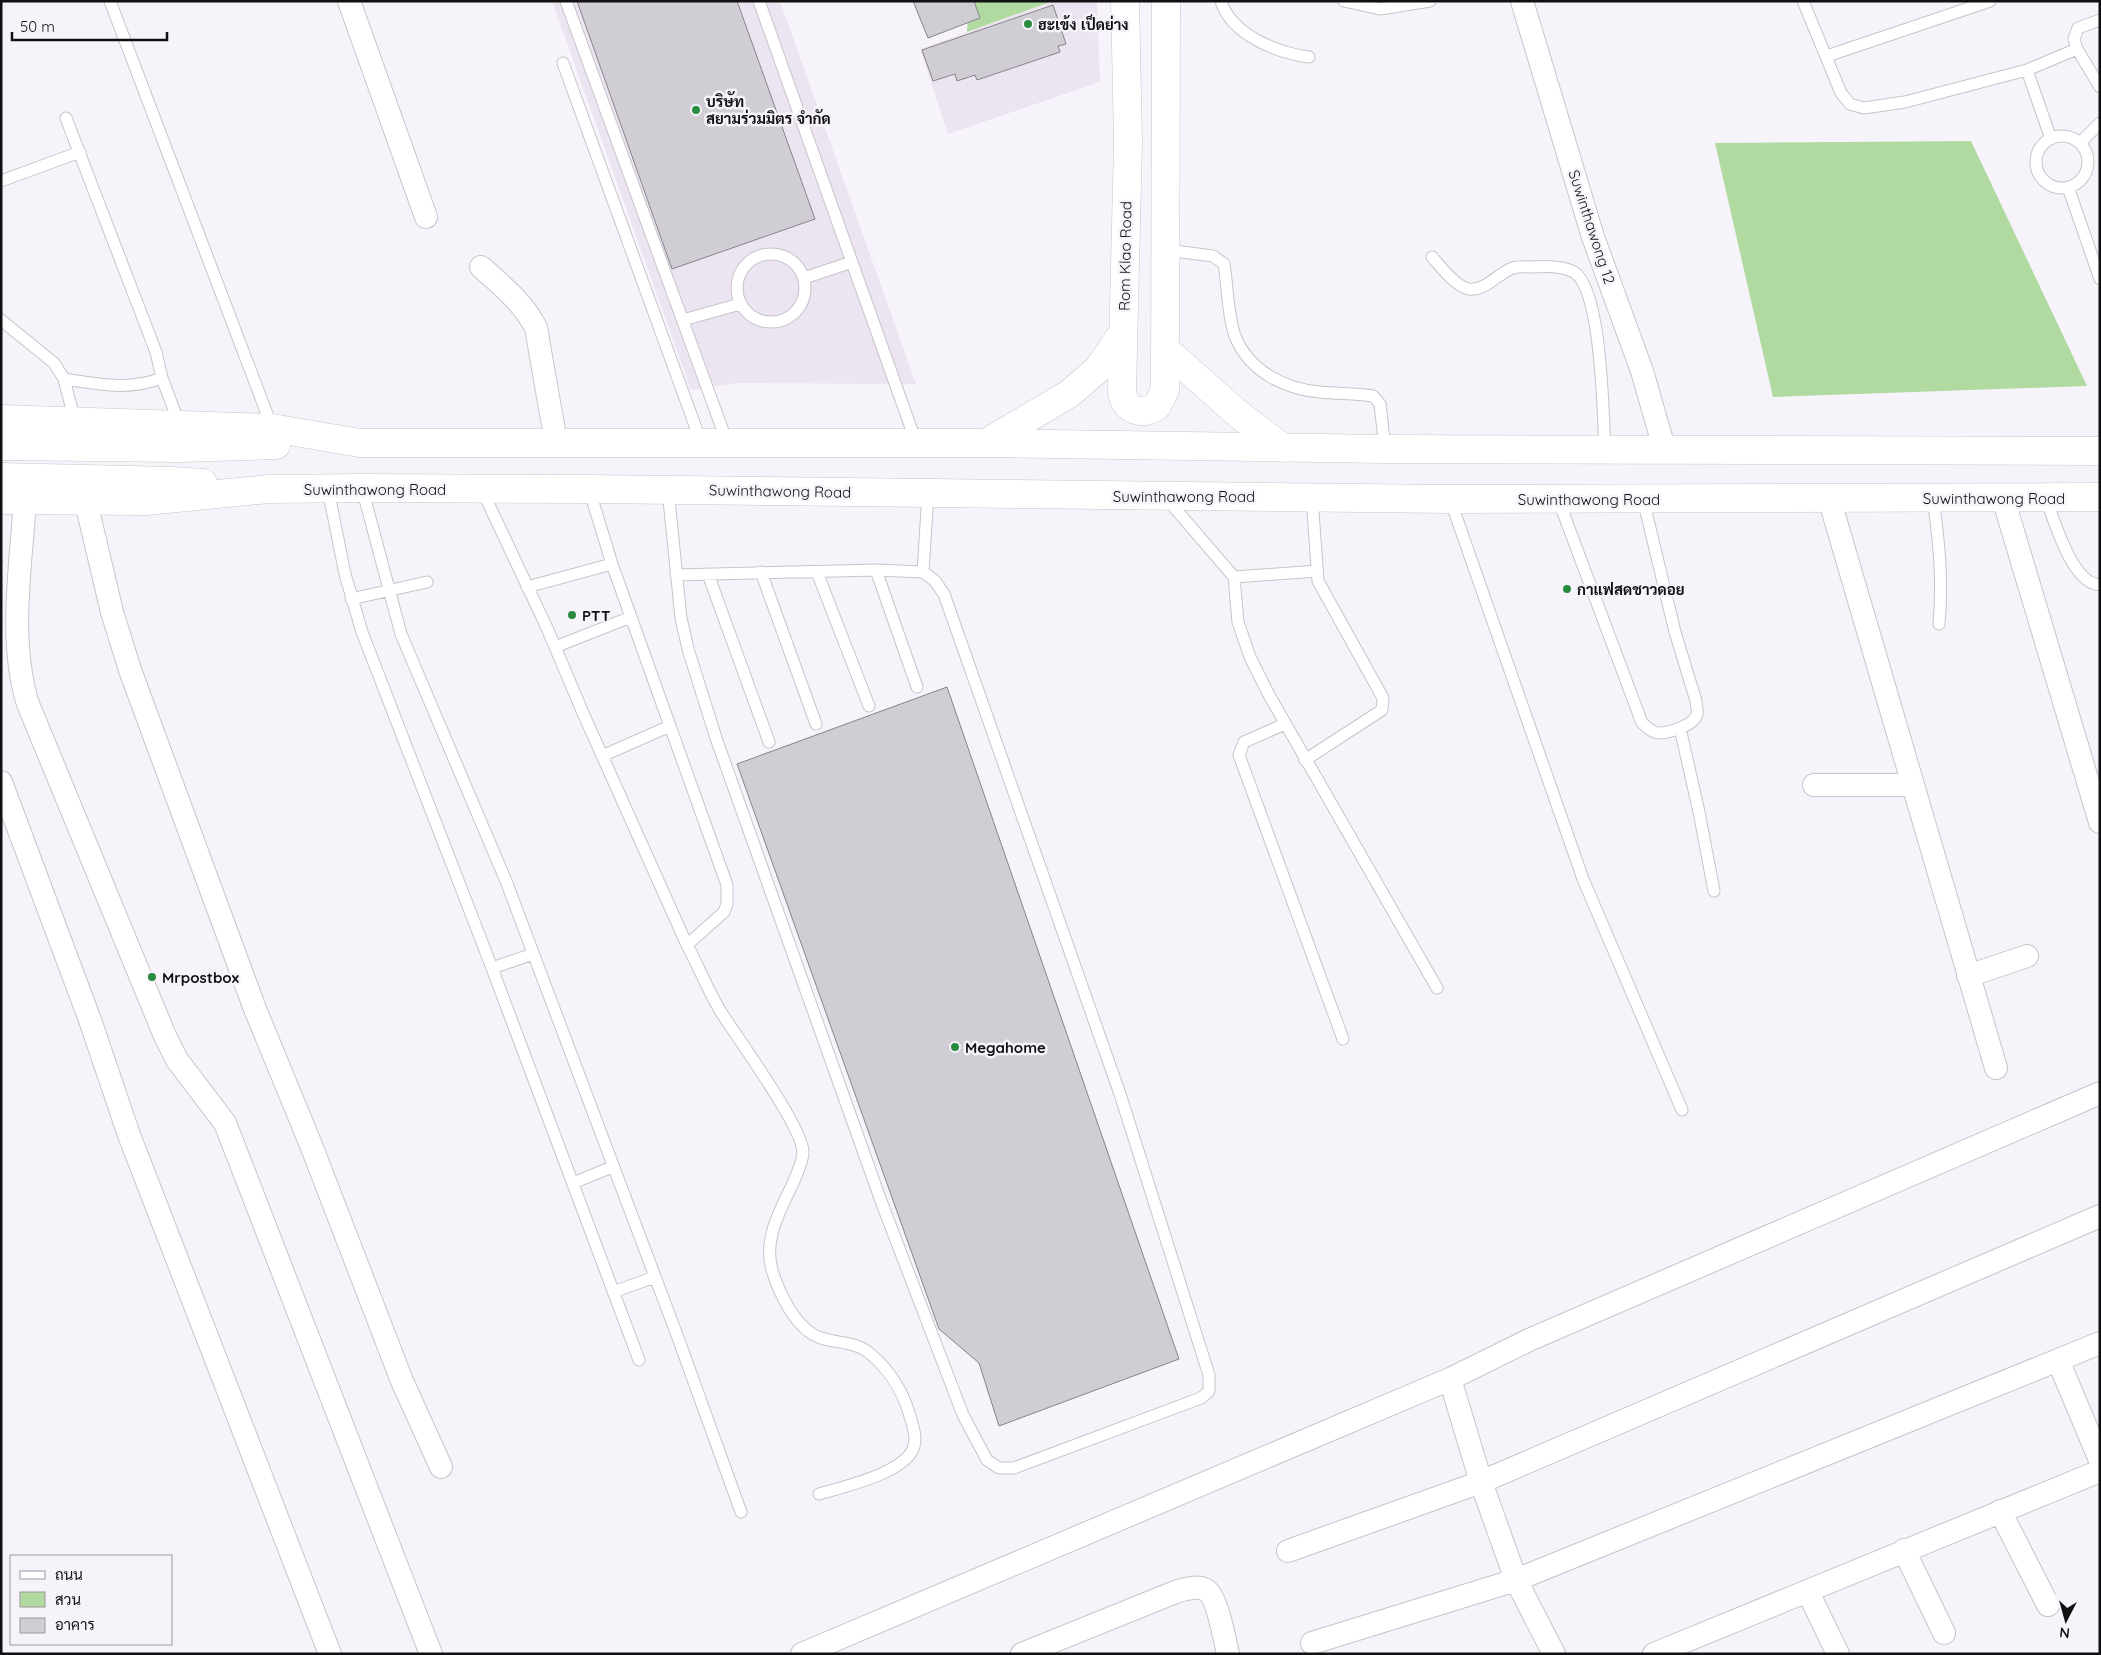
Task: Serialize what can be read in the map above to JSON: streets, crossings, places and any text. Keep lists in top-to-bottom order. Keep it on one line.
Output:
{"streets":{"main road":["Rom Klao Road","Suwinthawong Road"],"street":["Suwinthawong 12"]},"places":["ฮะเข้ง เป็ดย่าง","บริษัท สยามร่วมมิตร จำกัด","กาแฟสดชาวดอย","PTT","Mrpostbox","Megahome"],"legend":["ถนน","สวน","อาคาร"],"scale_bar":"50 m","north":"bottom"}
